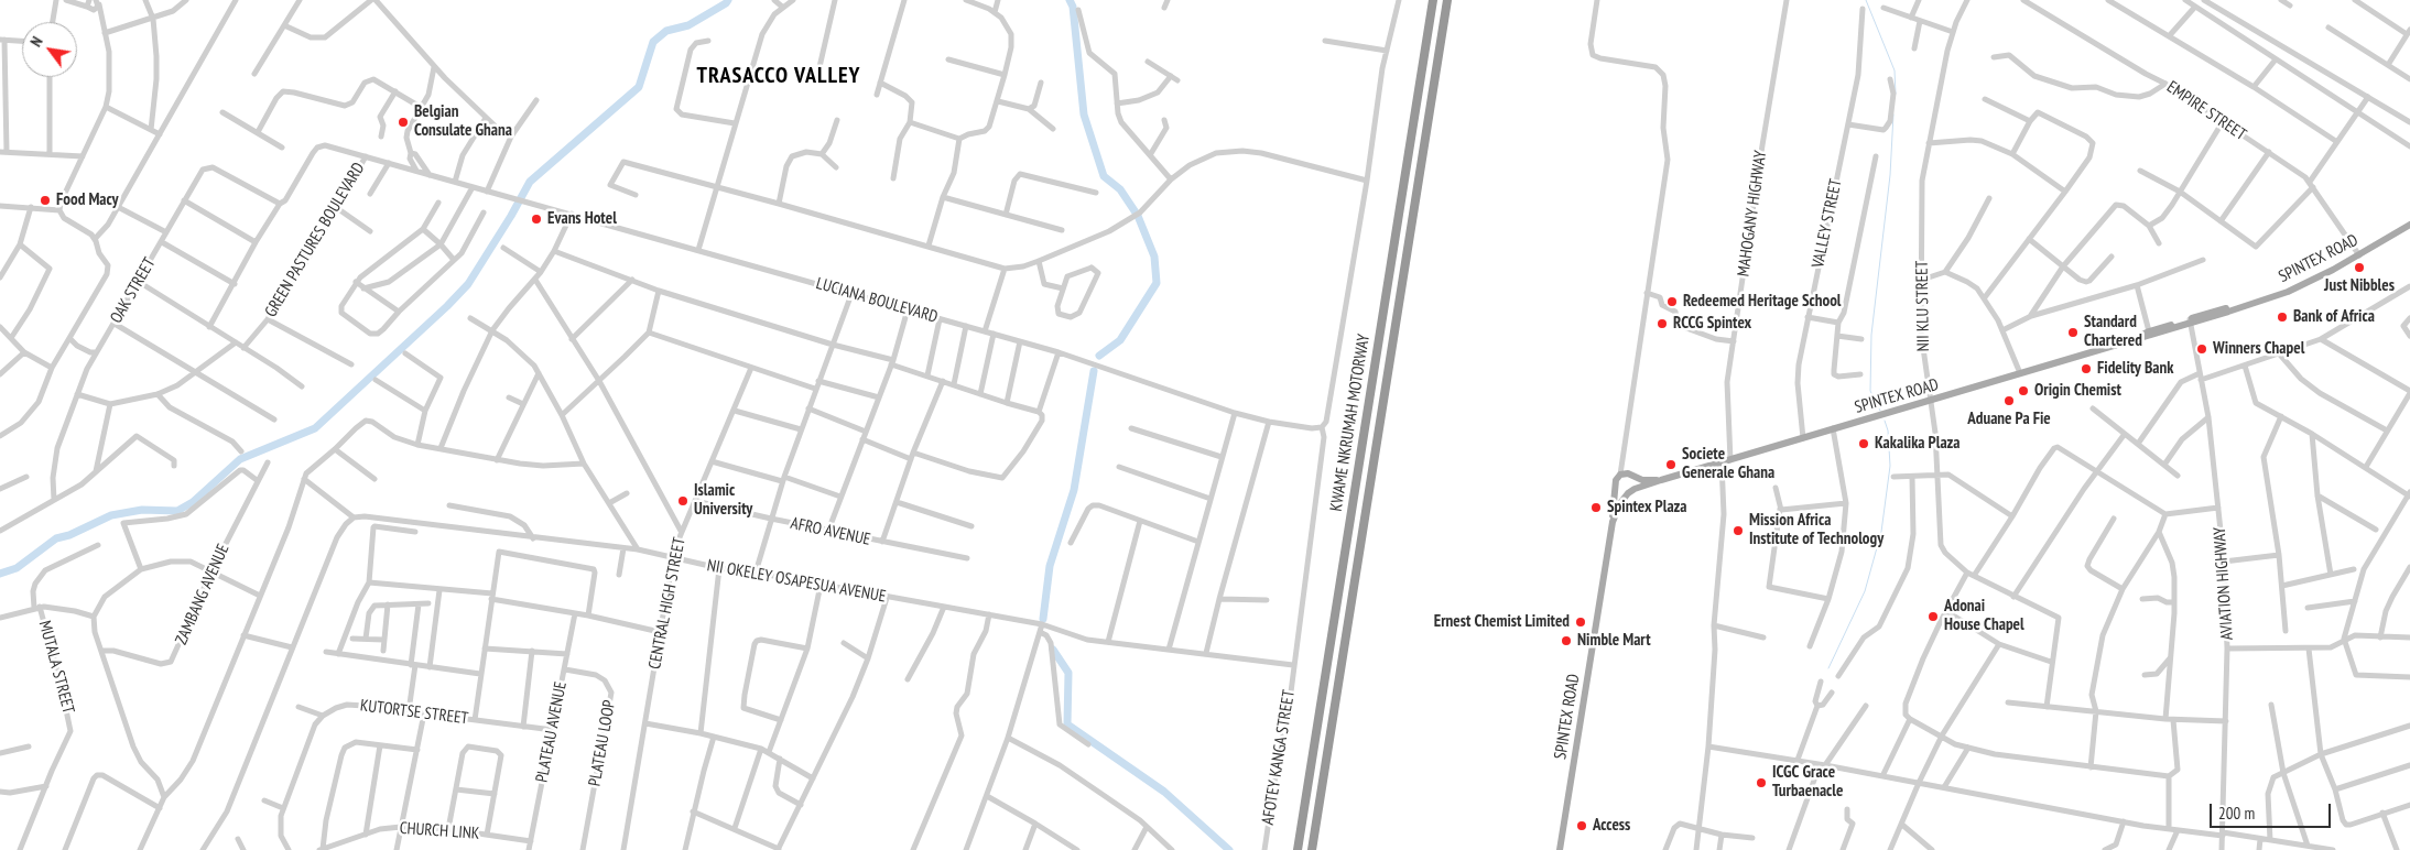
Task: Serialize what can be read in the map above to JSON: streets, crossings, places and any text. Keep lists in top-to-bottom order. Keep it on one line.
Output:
{"streets":{"highway":["KWAME NKRUMAH MOTORWAY"],"main road":["SPINTEX ROAD"],"street":["EMPIRE STREET","MAHOGANY HIGHWAY","VALLEY STREET","GREEN PASTURES BOULEVARD","OAK STREET","LUCIANA BOULEVARD","NII KLU STREET","AFRO AVENUE","NII OKELEY OSAPESUA AVENUE","AVIATION HIGHWAY","ZAMBANG AVENUE","CENTRAL HIGH STREET","MUTALA STREET","KUTORTSE STREET","PLATEAU AVENUE","PLATEAU LOOP","AFOTEY KANGA STREET","CHURCH LINK"]},"crossings":[["EMPIRE STREET","SPINTEX ROAD"],["MAHOGANY HIGHWAY","SPINTEX ROAD"],["VALLEY STREET","SPINTEX ROAD"],["GREEN PASTURES BOULEVARD","LUCIANA BOULEVARD"],["SPINTEX ROAD","NII KLU STREET"],["SPINTEX ROAD","AVIATION HIGHWAY"],["OAK STREET","LUCIANA BOULEVARD"],["LUCIANA BOULEVARD","AFOTEY KANGA STREET"],["AFRO AVENUE","CENTRAL HIGH STREET"],["NII OKELEY OSAPESUA AVENUE","CENTRAL HIGH STREET"],["NII OKELEY OSAPESUA AVENUE","AFOTEY KANGA STREET"],["KUTORTSE STREET","PLATEAU AVENUE"],["PLATEAU AVENUE","PLATEAU LOOP"],["PLATEAU AVENUE","CHURCH LINK"]],"districts":["TRASACCO VALLEY"],"places":["Belgian Consulate Ghana","Food Macy","Evans Hotel","Just Nibbles","Redeemed Heritage School","Bank of Africa","RCCG Spintex","Standard Chartered","Winners Chapel","Fidelity Bank","Origin Chemist","Aduane Pa Fie","Kakalika Plaza","Societe Generale Ghana","Islamic University","Spintex Plaza","Mission Africa Institute of Technology","Adonai House Chapel","Ernest Chemist Limited","Nimble Mart","ICGC Grace Turbaenacle","Access"],"scale_bar":"200 m","north":"top left"}
